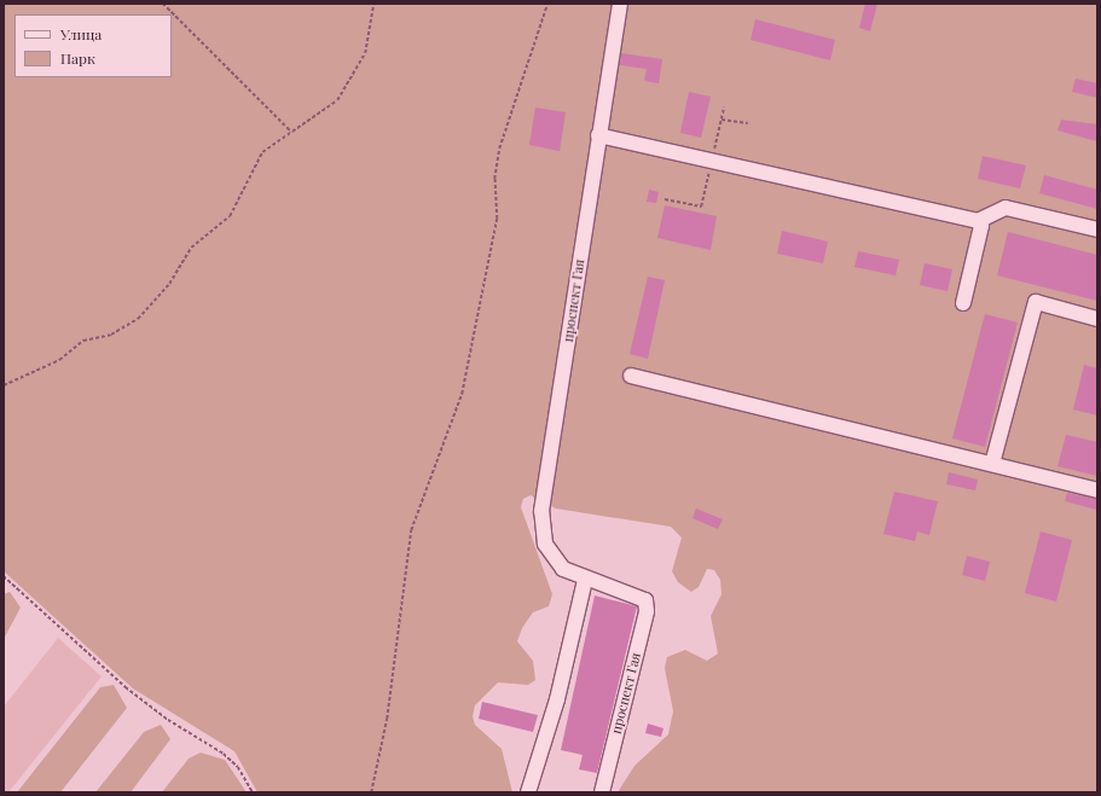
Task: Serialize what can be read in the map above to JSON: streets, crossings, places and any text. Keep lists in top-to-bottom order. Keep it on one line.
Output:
{"streets":{"street":["проспект Гая"]},"legend":["Улица","Парк"]}
